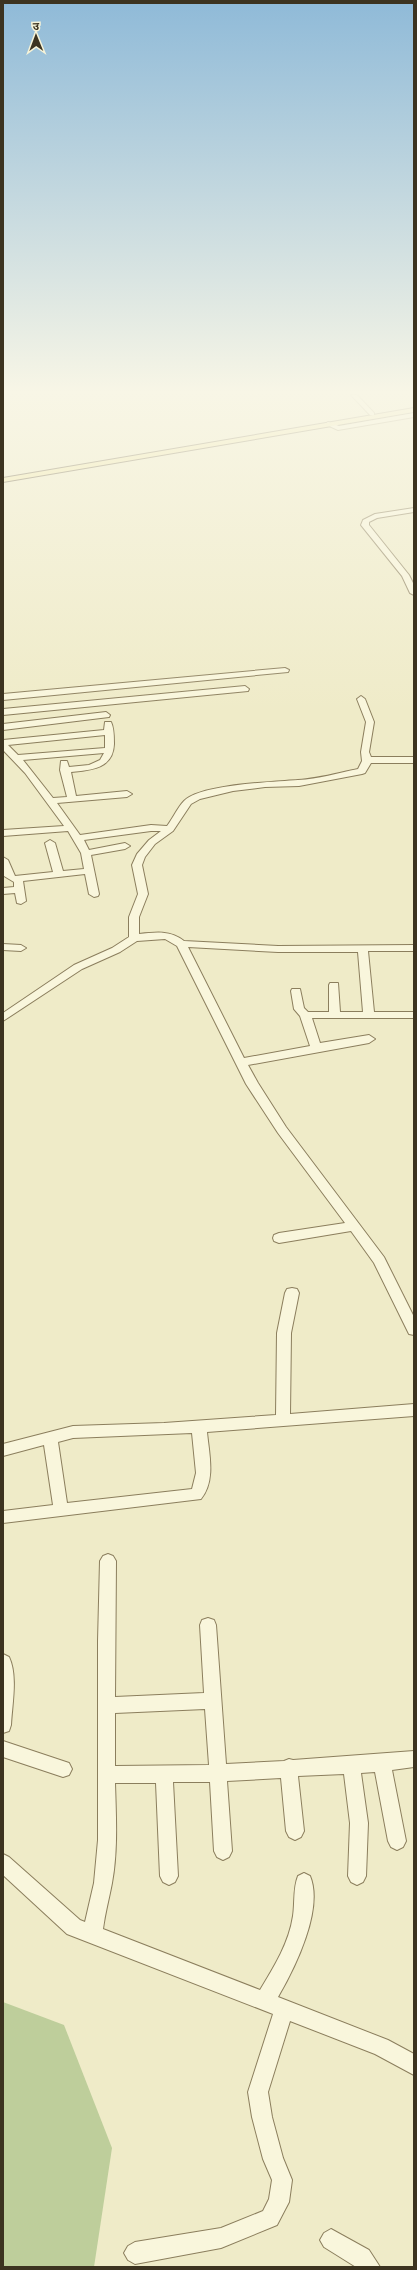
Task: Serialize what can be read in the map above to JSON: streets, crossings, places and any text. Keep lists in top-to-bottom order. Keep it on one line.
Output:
{"north":"top"}
